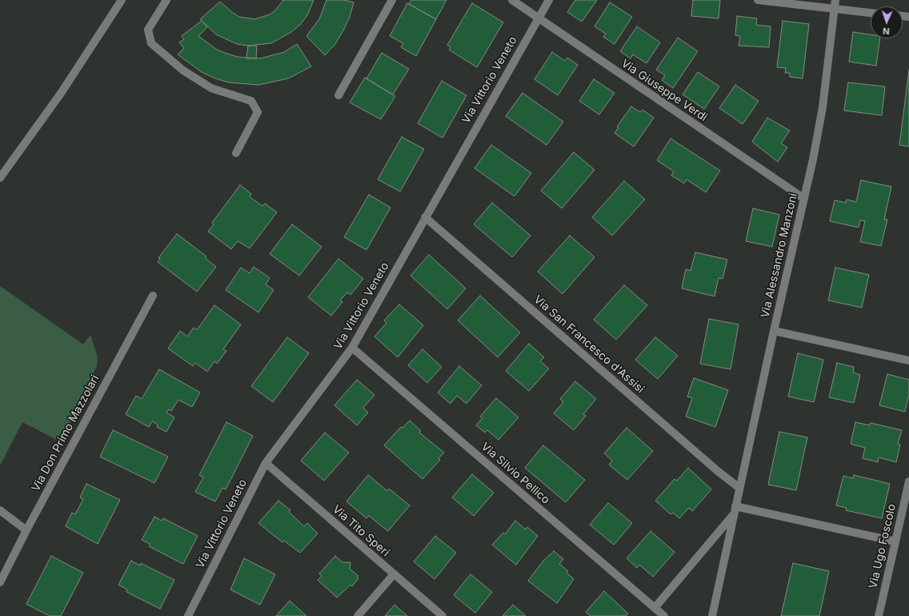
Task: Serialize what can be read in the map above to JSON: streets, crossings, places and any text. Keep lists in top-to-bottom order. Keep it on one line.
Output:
{"streets":{"street":["Via Vittorio Veneto","Via Giuseppe Verdi","Via Alessandro Manzoni","Via San Francesco d'Assisi","Via Don Primo Mazzolari","Via Silvio Pellico","Via Tito Speri","Via Ugo Foscolo"]},"crossings":[["Via Vittorio Veneto","Via Giuseppe Verdi"],["Via Vittorio Veneto","Via San Francesco d'Assisi"],["Via Vittorio Veneto","Via Silvio Pellico"],["Via Vittorio Veneto","Via Tito Speri"],["Via Giuseppe Verdi","Via Alessandro Manzoni"],["Via Alessandro Manzoni","Via San Francesco d'Assisi"],["Via Alessandro Manzoni","Via Silvio Pellico"]],"north":"bottom"}
